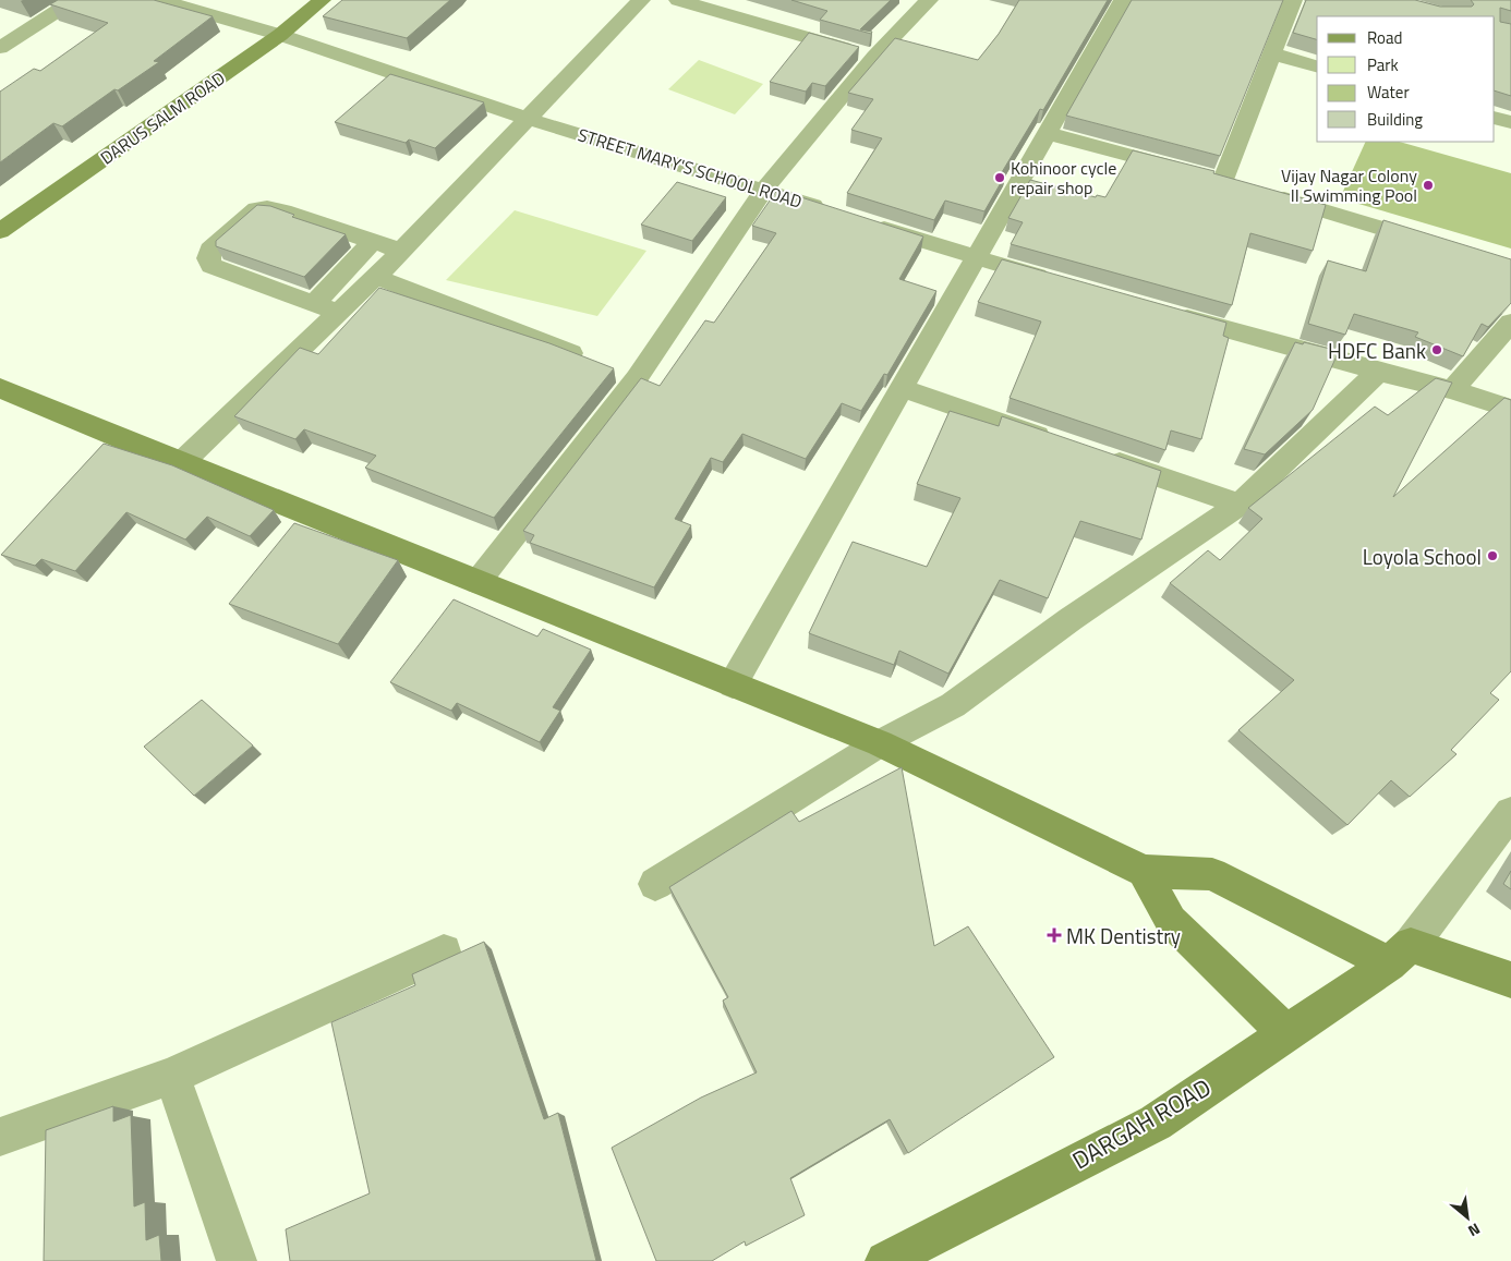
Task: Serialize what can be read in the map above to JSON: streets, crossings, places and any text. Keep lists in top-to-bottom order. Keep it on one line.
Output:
{"streets":{"main road":["DARUS SALM ROAD","DARGAH ROAD"],"street":["STREET MARY'S SCHOOL ROAD"]},"crossings":[["DARUS SALM ROAD","STREET MARY'S SCHOOL ROAD"]],"places":{"other":["Kohinoor cycle repair shop","Vijay Nagar Colony II Swimming Pool","HDFC Bank","Loyola School"],"health":["MK Dentistry"]},"legend":["Road","Park","Water","Building"],"north":"bottom right"}
